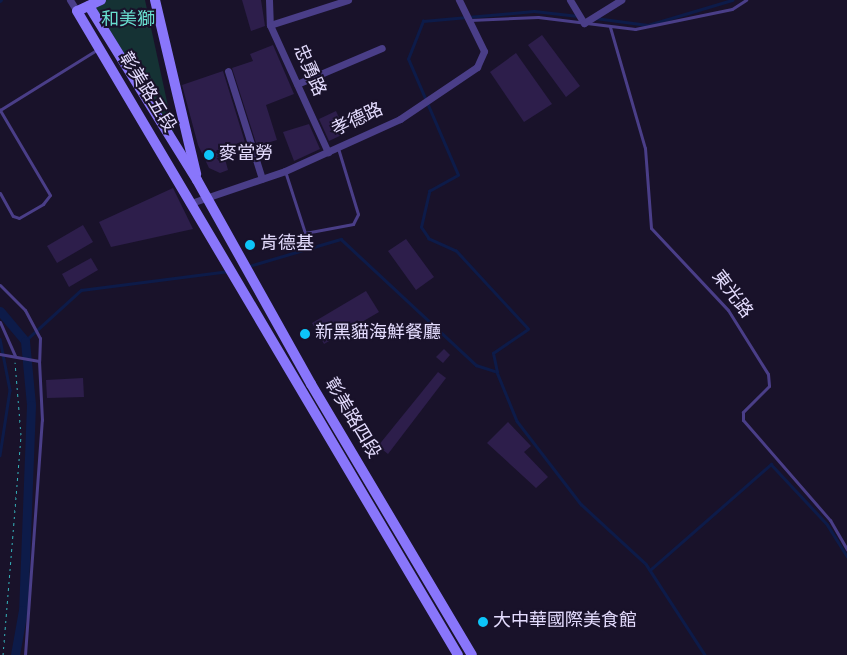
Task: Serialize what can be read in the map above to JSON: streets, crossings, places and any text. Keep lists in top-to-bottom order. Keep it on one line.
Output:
{"streets":{"main road":["彰美路五段","彰美路四段"],"street":["忠勇路","孝德路"],"lane":["東光路"]},"crossings":[["忠勇路","孝德路"],["彰美路五段","孝德路"],["彰美路五段","彰美路四段"],["孝德路","彰美路四段"]],"parks":["和美獅"],"places":["麥當勞","肯德基","新黑貓海鮮餐廳","大中華國際美食館"]}
